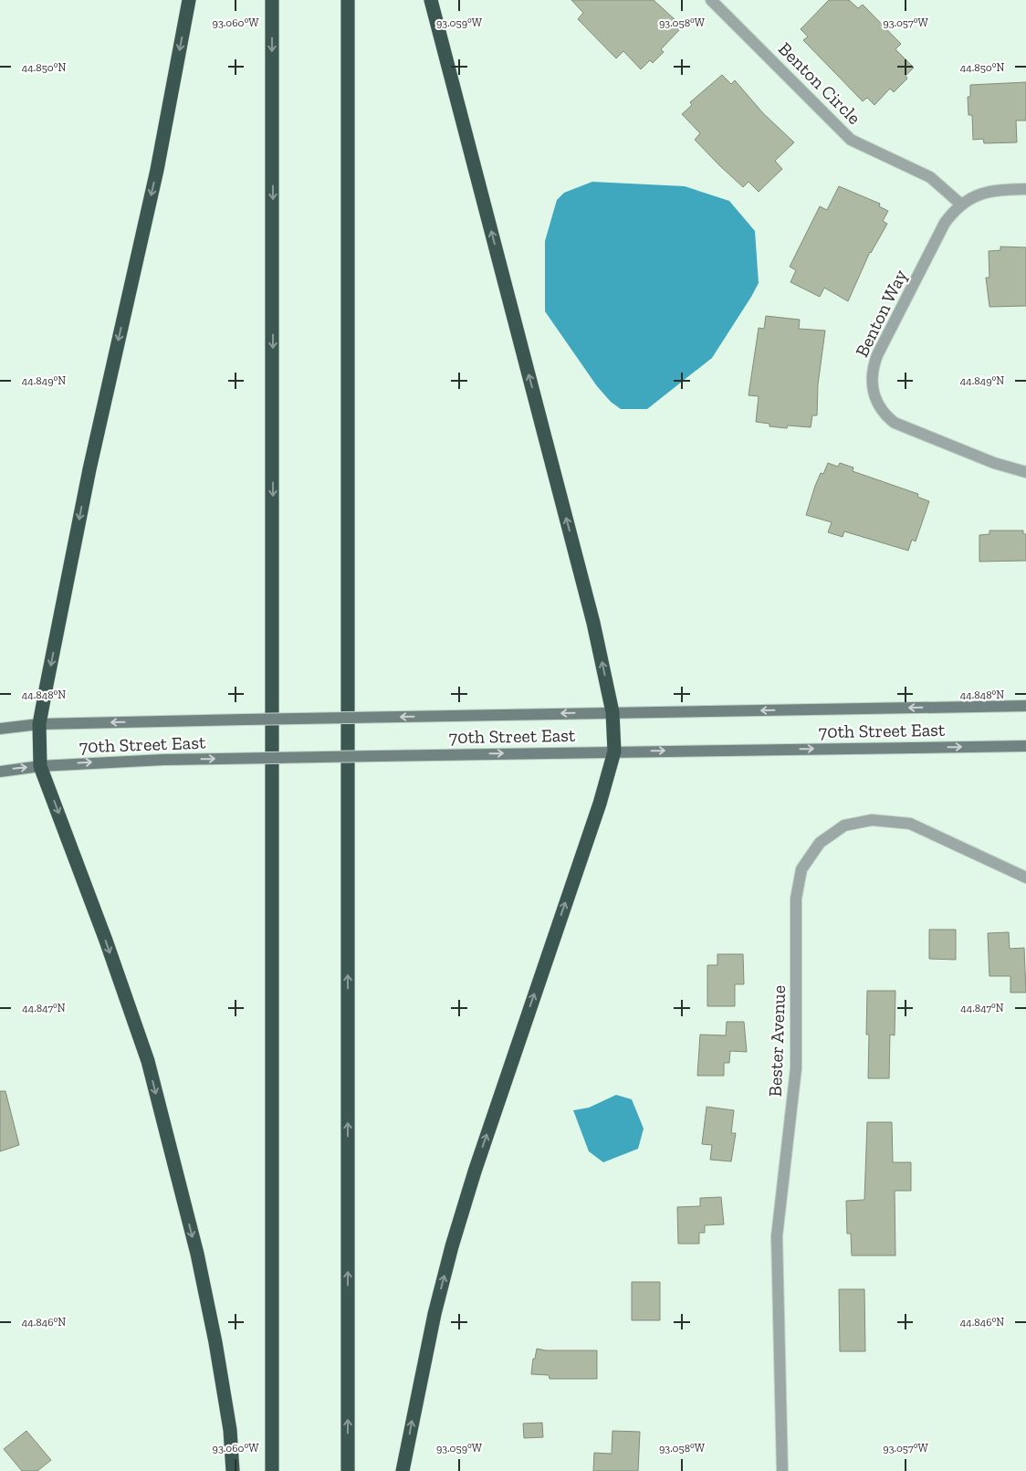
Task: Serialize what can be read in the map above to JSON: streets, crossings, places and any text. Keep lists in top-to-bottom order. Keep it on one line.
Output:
{"streets":{"main road":["70th Street East"],"street":["Benton Circle","Benton Way","Bester Avenue"]},"crossings":[["Benton Circle","Benton Way"]],"coordinates":["93.060°W","93.059°W","93.058°W","93.057°W","44.850°N","44.849°N","44.848°N","44.847°N","44.846°N"]}
